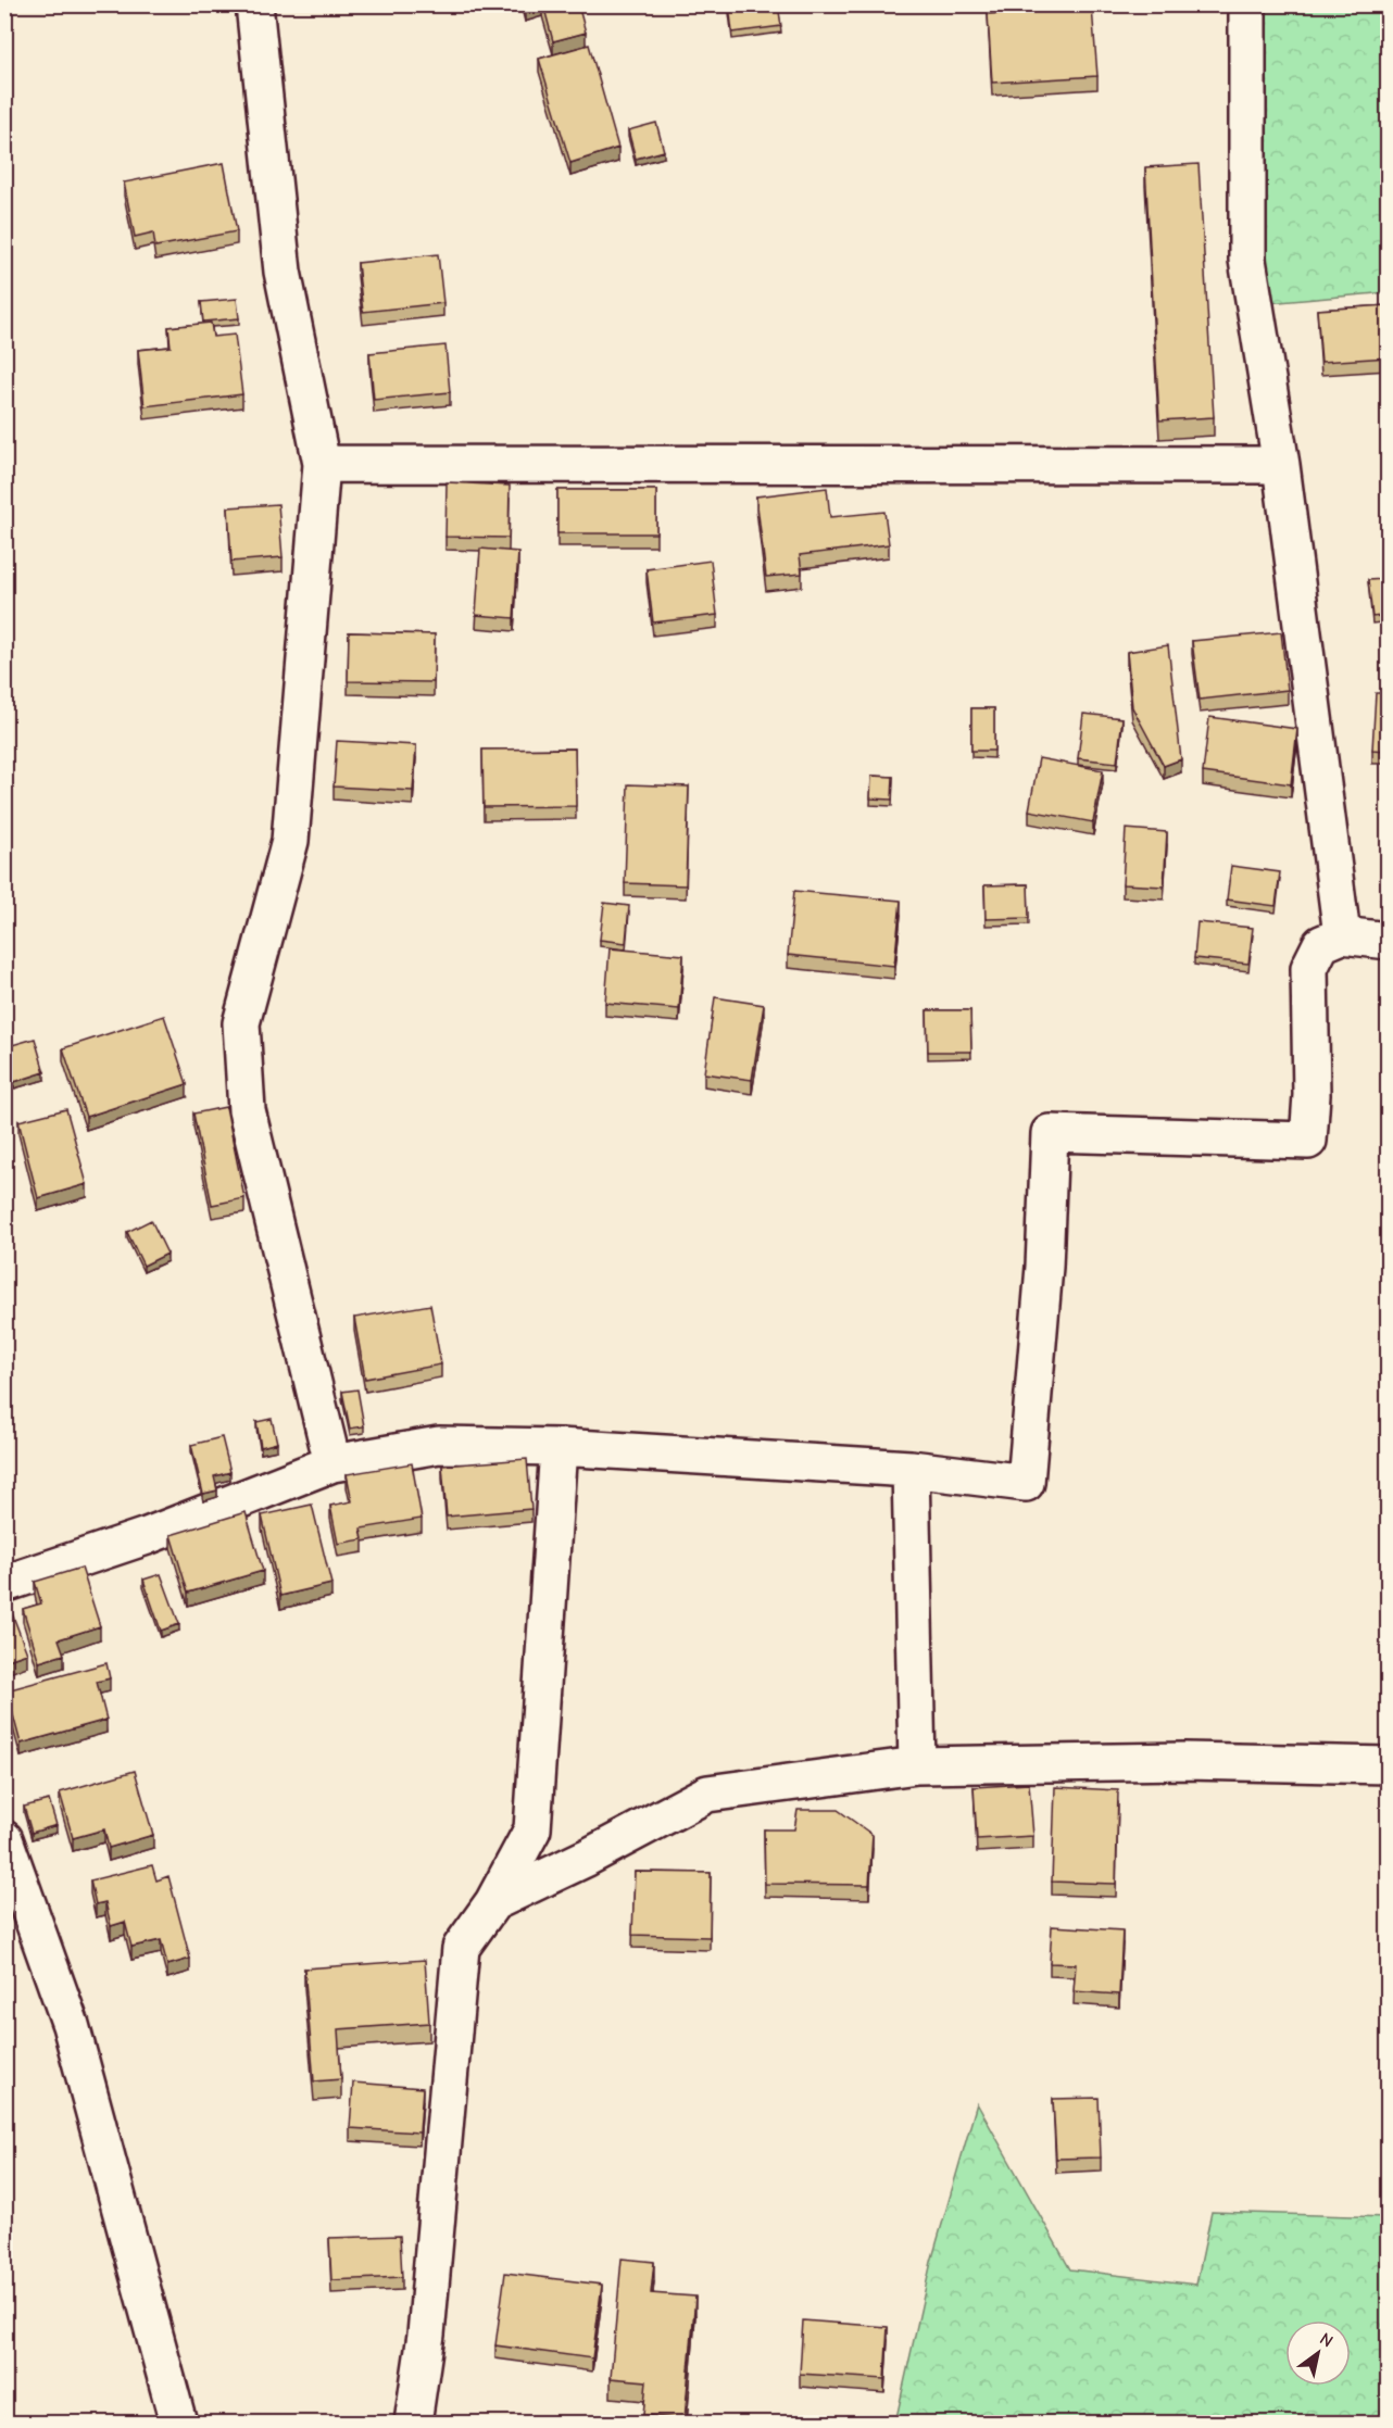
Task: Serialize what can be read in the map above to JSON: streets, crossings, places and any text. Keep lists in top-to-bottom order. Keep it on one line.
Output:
{"north":"top right"}
